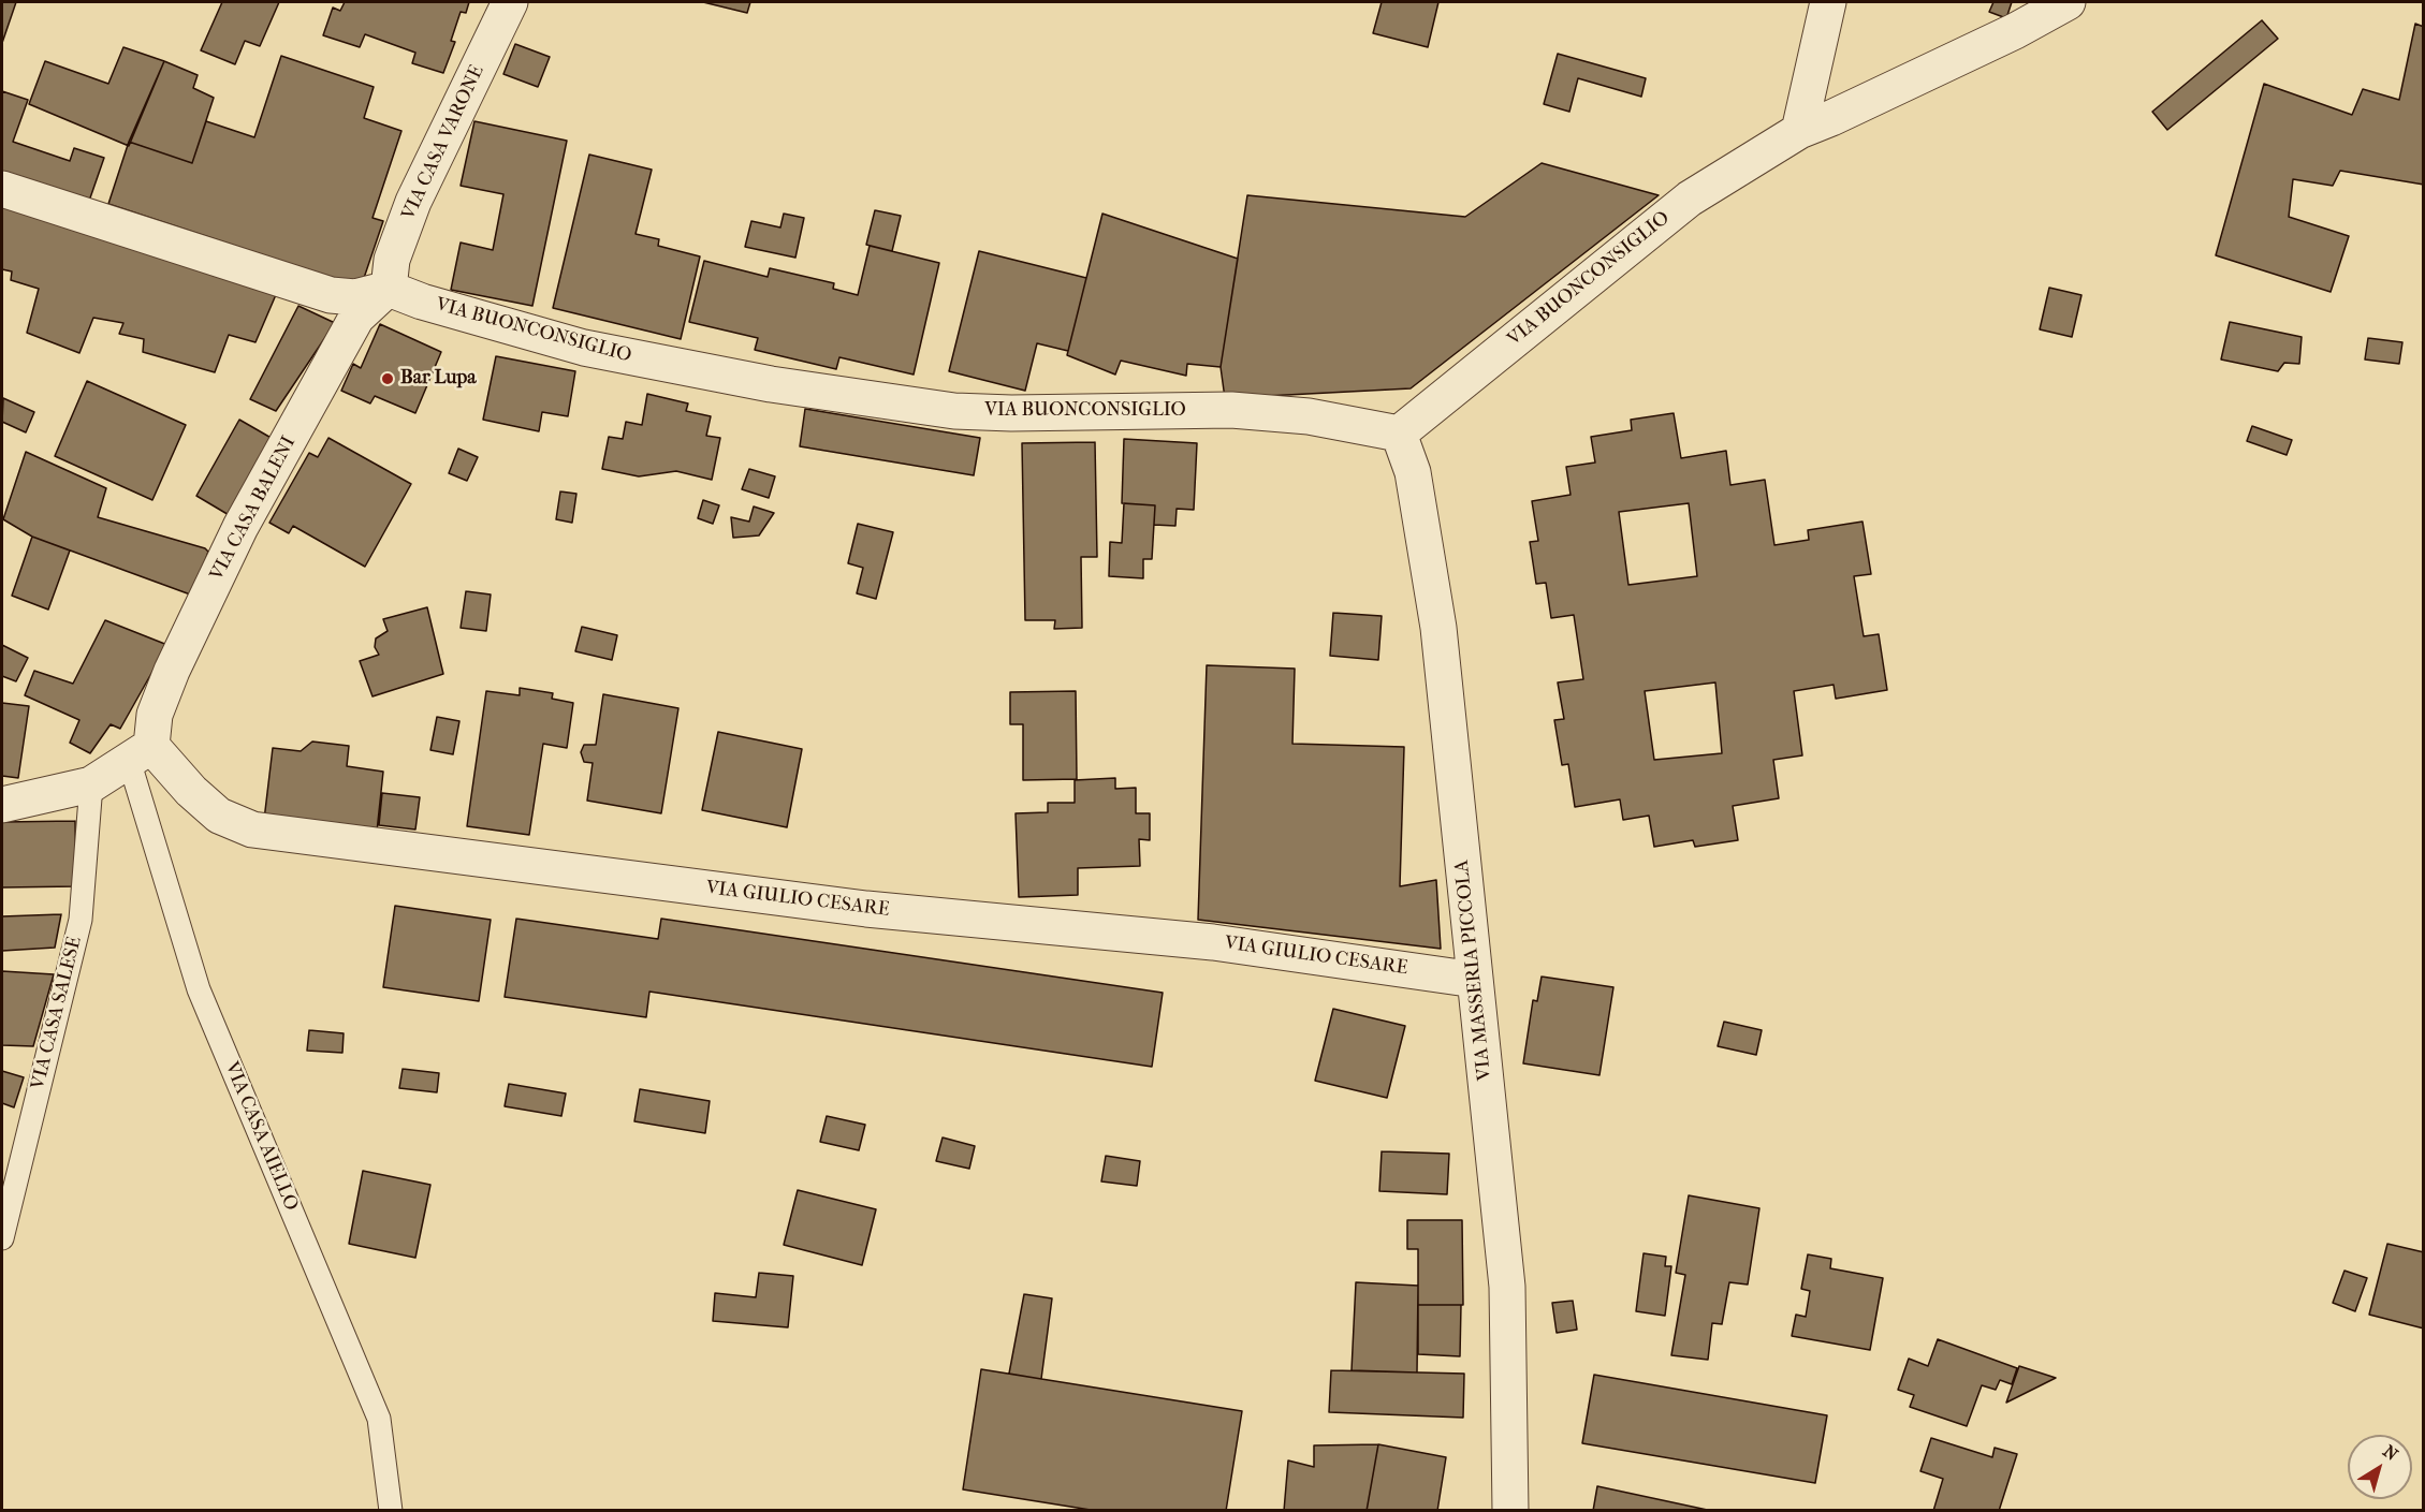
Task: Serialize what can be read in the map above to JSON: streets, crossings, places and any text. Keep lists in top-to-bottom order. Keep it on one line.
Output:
{"streets":{"street":["VIA CASA VARONE","VIA BUONCONSIGLIO","VIA CASA BALENI","VIA GIULIO CESARE","VIA MASSERIA PICCOLA"],"lane":["VIA CASA SALESE","VIA CASA AIELLO"]},"crossings":[["VIA CASA VARONE","VIA BUONCONSIGLIO"],["VIA CASA VARONE","VIA CASA BALENI"],["VIA BUONCONSIGLIO","VIA CASA BALENI"],["VIA BUONCONSIGLIO","VIA MASSERIA PICCOLA"],["VIA CASA BALENI","VIA GIULIO CESARE"],["VIA CASA BALENI","VIA CASA AIELLO"],["VIA GIULIO CESARE","VIA MASSERIA PICCOLA"],["VIA GIULIO CESARE","VIA CASA AIELLO"]],"places":["Bar Lupa"],"north":"top right"}
